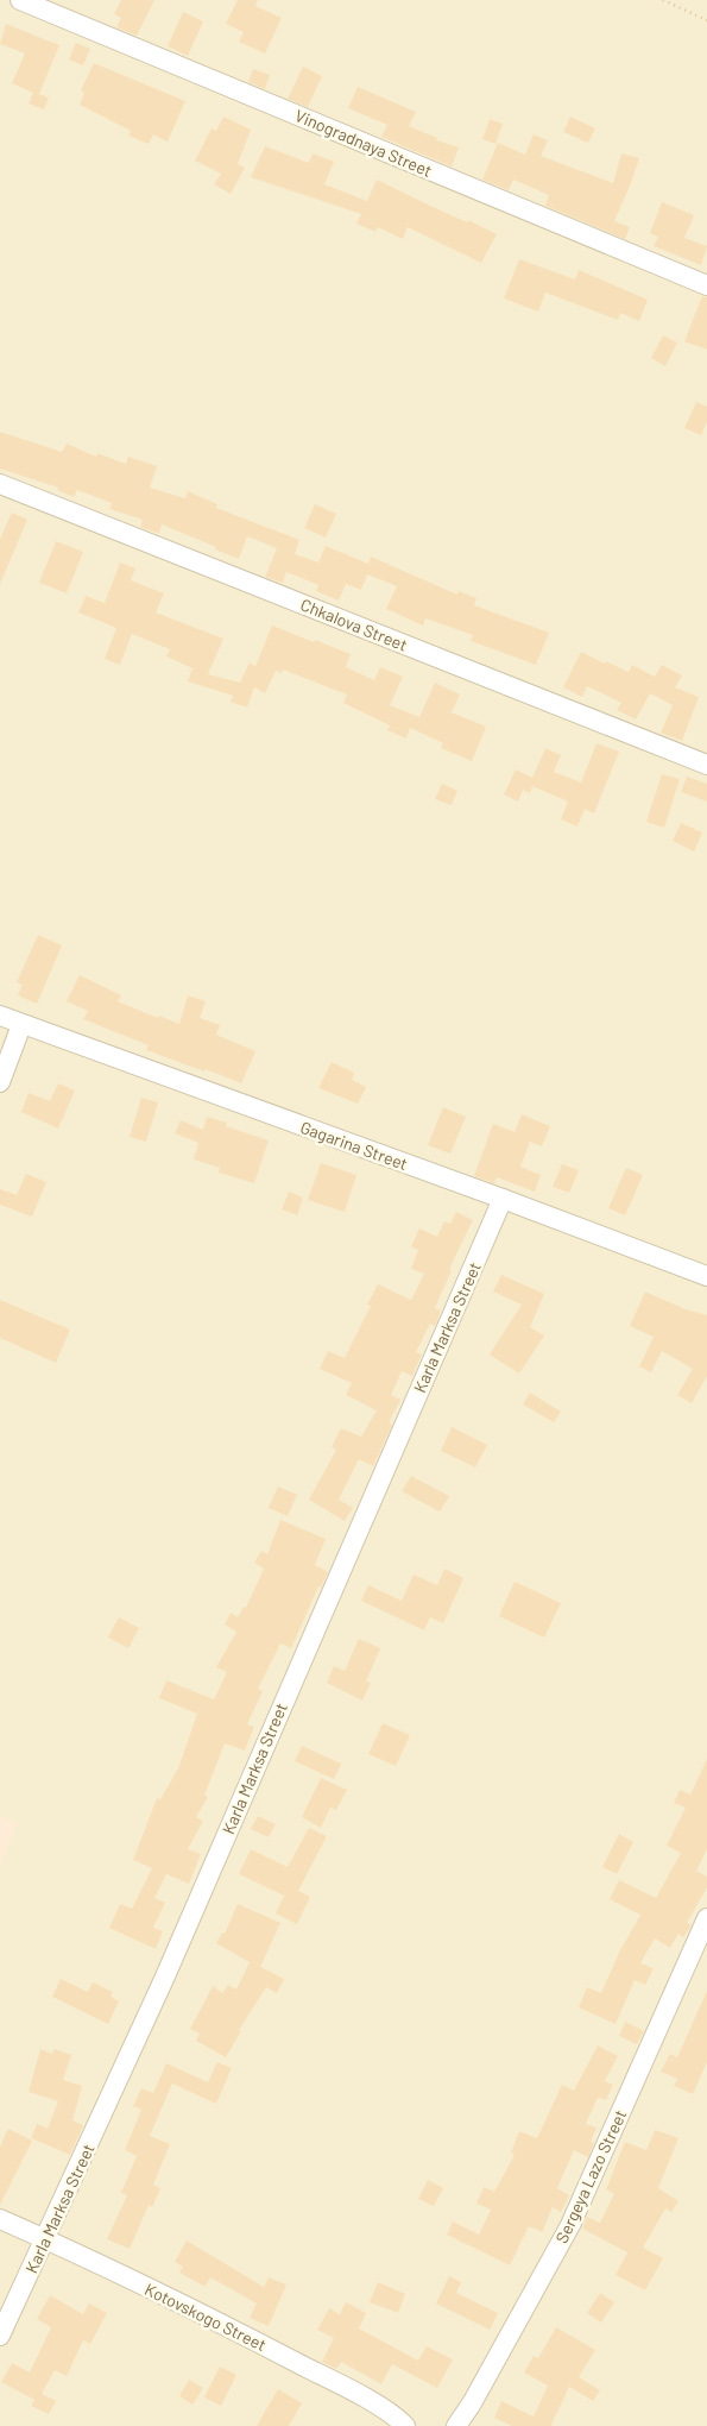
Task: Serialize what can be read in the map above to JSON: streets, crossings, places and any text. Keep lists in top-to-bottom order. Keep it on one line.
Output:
{"streets":{"street":["Vinogradnaya Street","Chkalova Street","Gagarina Street","Karla Marksa Street","Sergeya Lazo Street","Kotovskogo Street"]},"crossings":[["Gagarina Street","Karla Marksa Street"],["Karla Marksa Street","Kotovskogo Street"]]}
